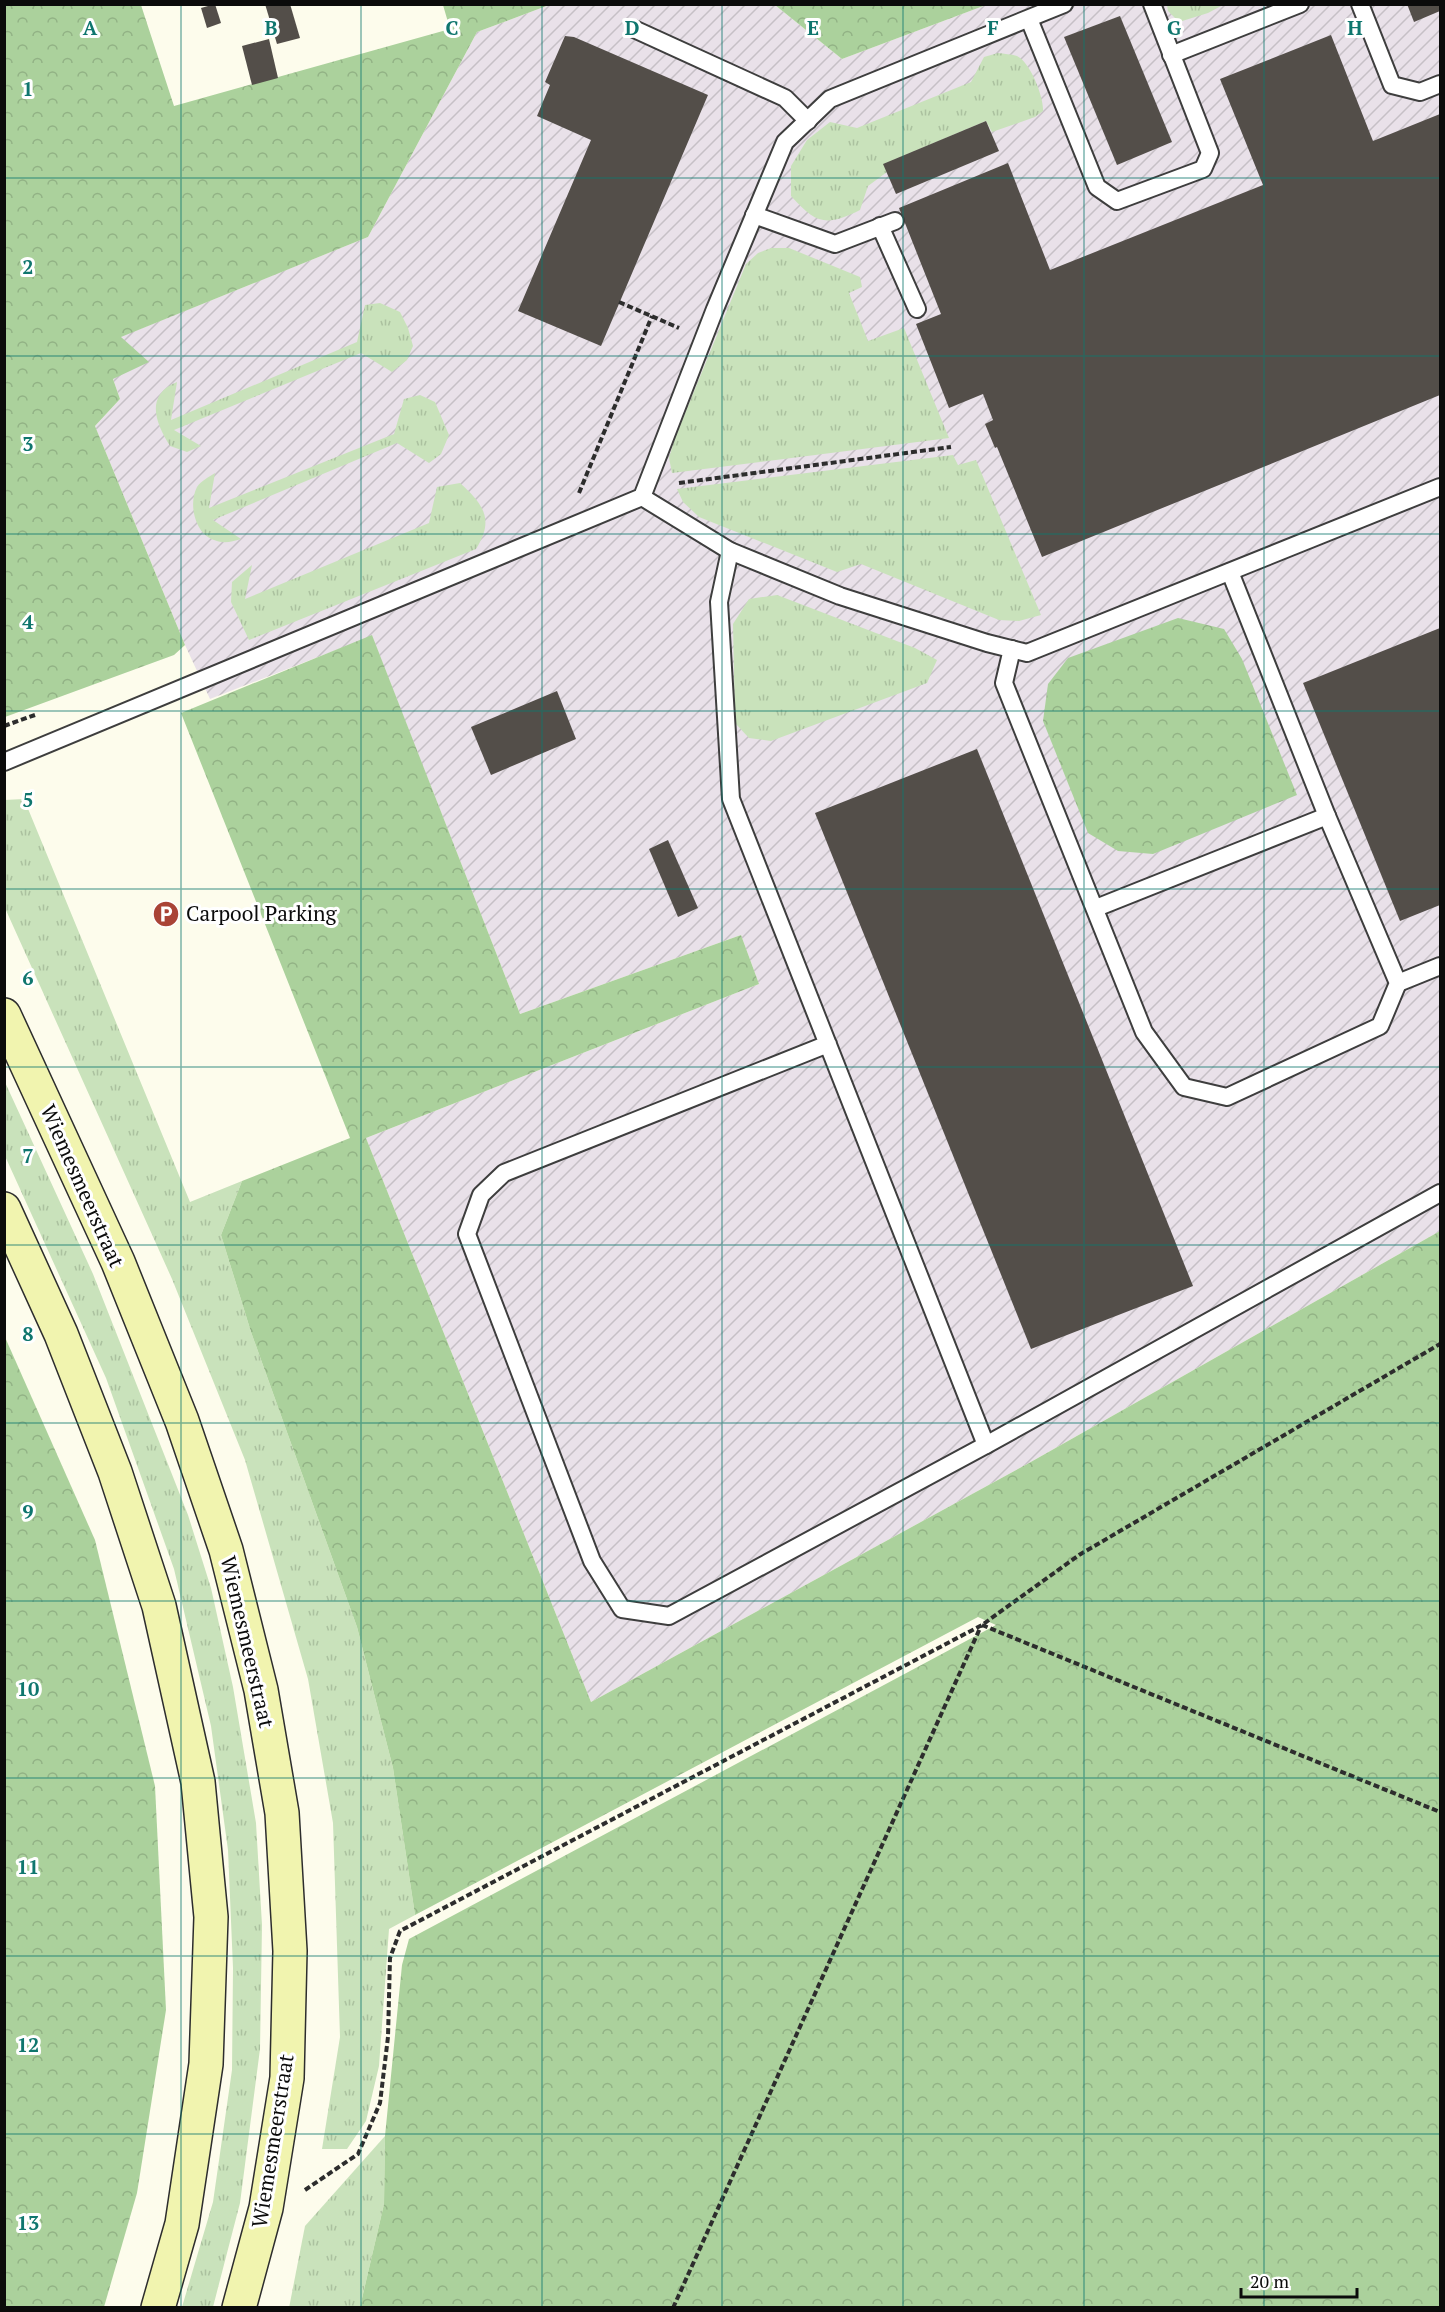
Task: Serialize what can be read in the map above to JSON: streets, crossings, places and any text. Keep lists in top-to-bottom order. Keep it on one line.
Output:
{"streets":{"main road":["Wiemesmeerstraat"]},"places":{"parking":["Carpool Parking"]},"scale_bar":"20 m","grid":{"columns":["A","B","C","D","E","F","G","H"],"rows":["1","2","3","4","5","6","7","8","9","10","11","12","13"]}}
